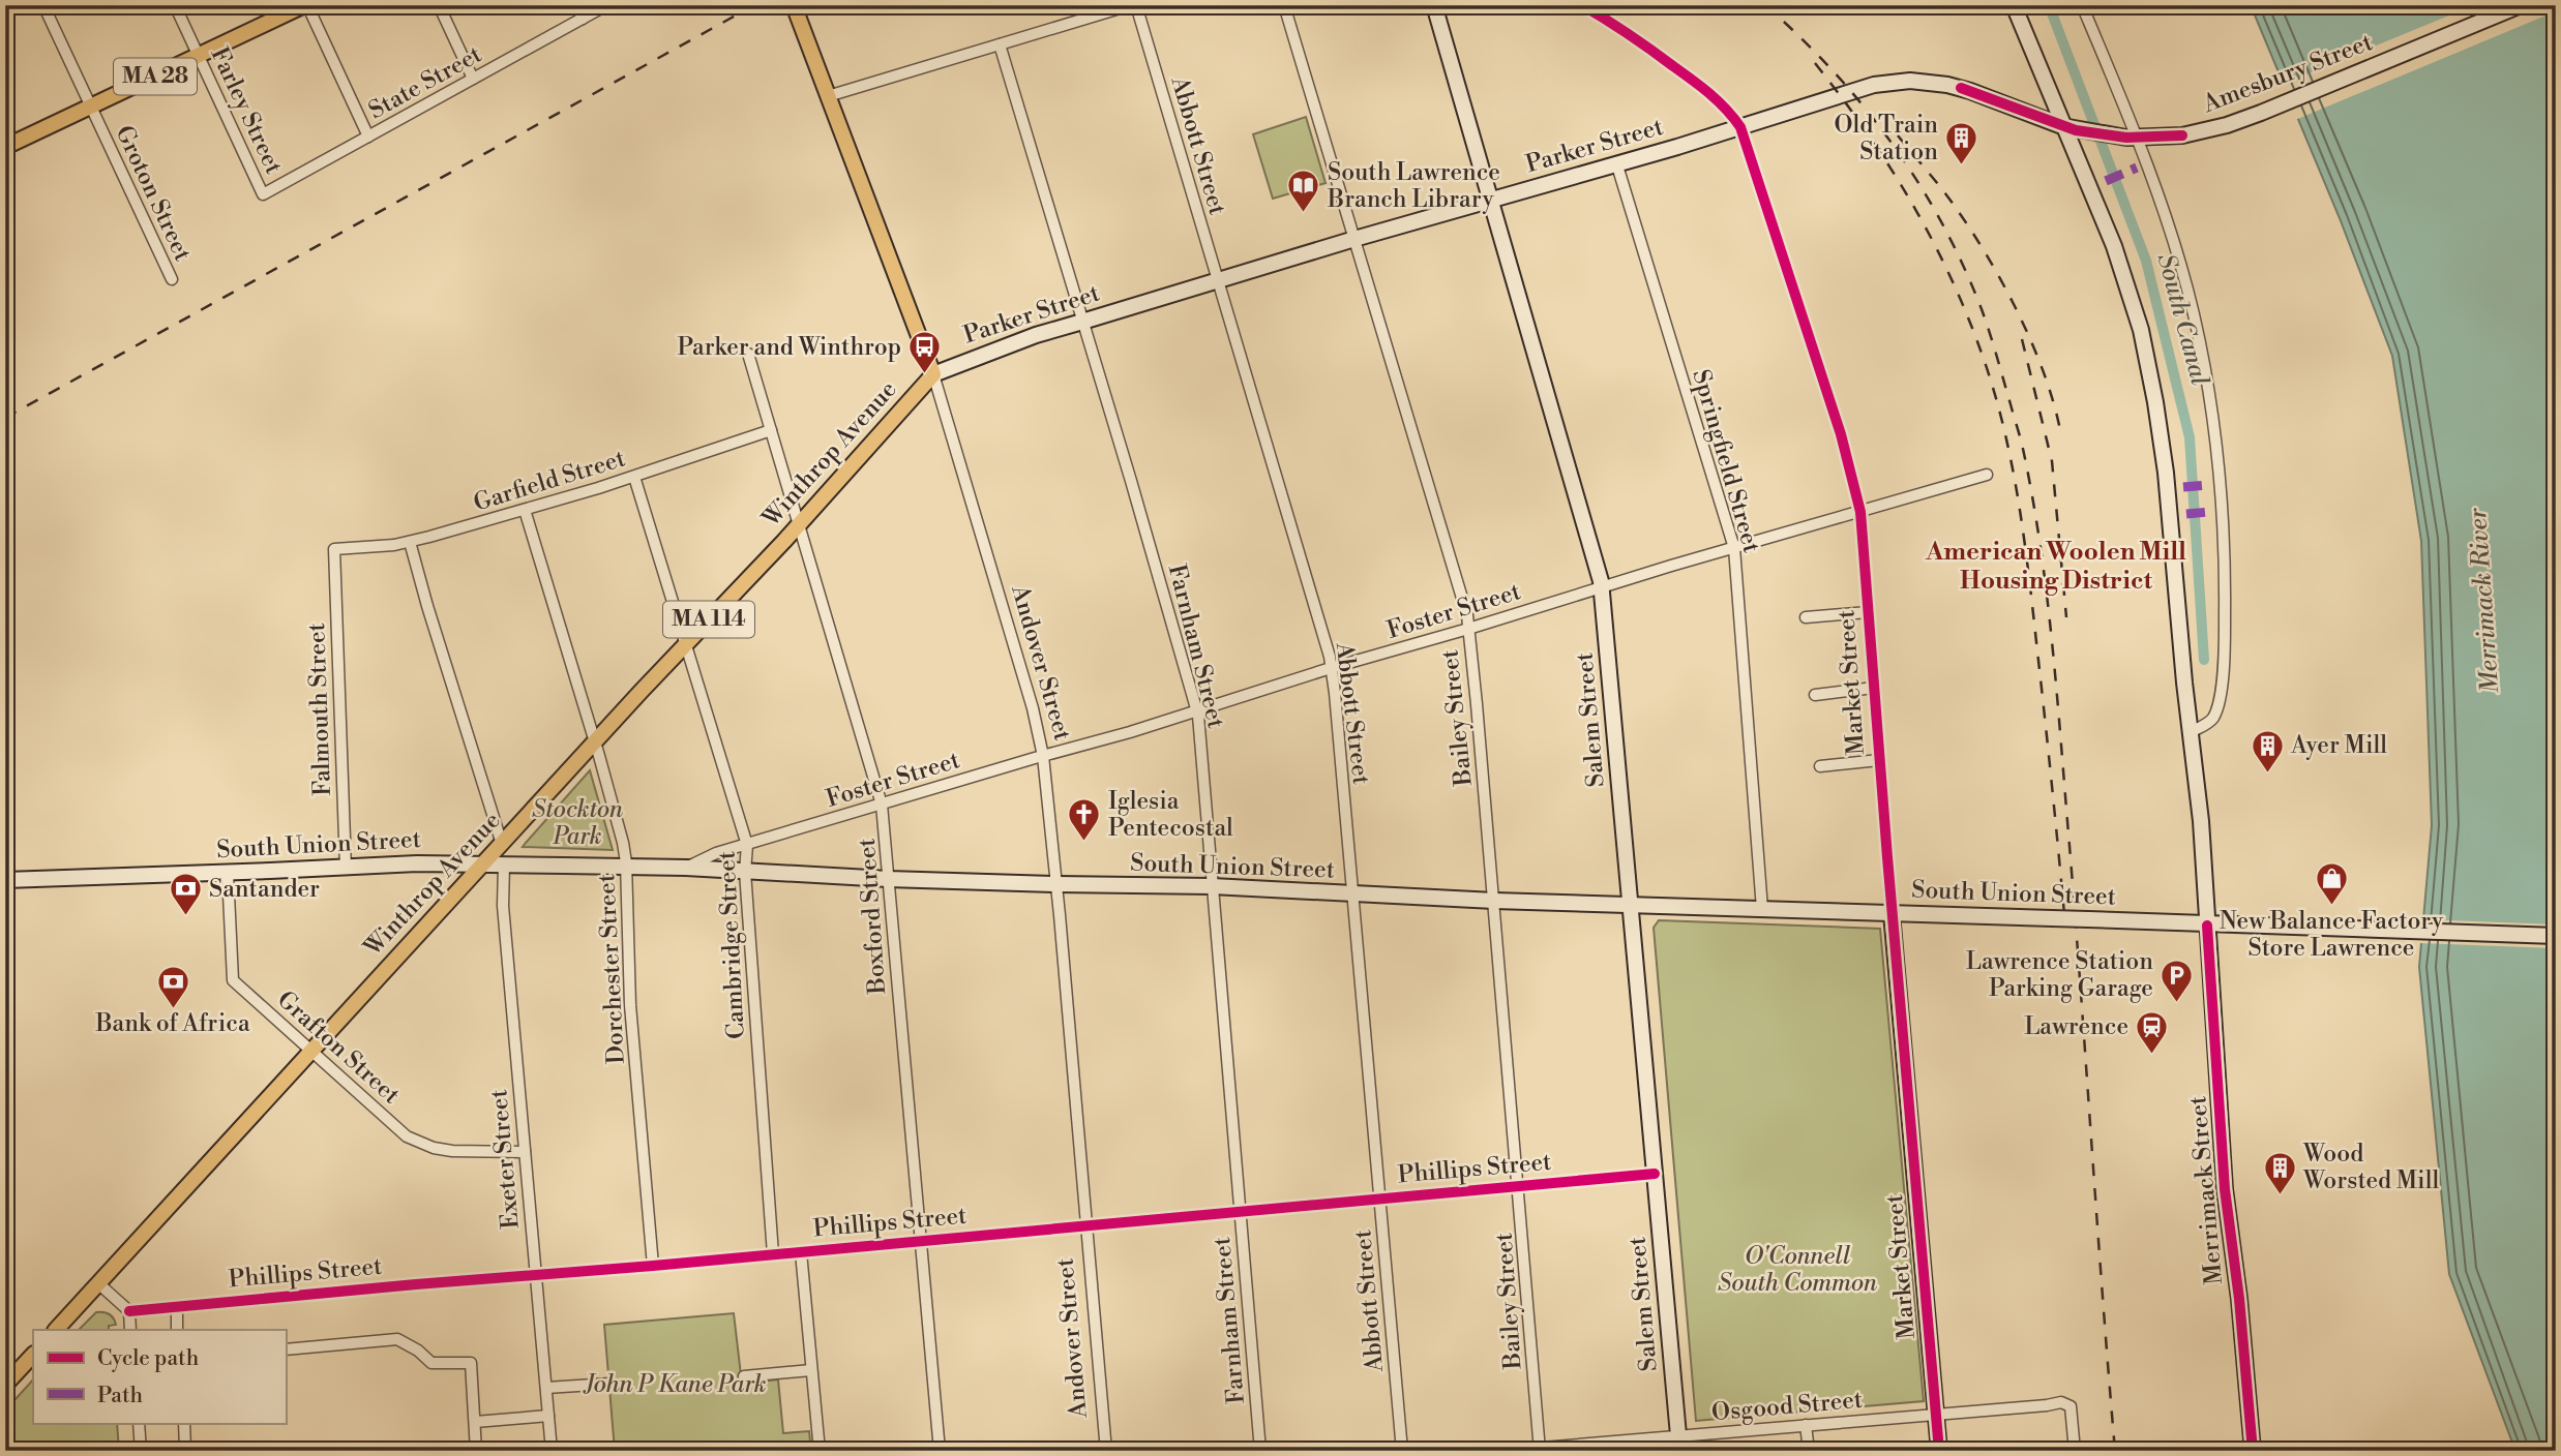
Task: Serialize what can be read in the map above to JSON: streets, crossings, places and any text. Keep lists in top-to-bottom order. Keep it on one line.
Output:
{"streets":{"main road":["Amesbury Street","MA 28","Parker Street","Winthrop Avenue","MA 114","Andover Street","Market Street","Salem Street","South Union Street","Merrimack Street"],"street":["State Street","Farley Street","Abbott Street","Groton Street","Springfield Street","Garfield Street","Foster Street","Farnham Street","Falmouth Street","Bailey Street","Boxford Street","Cambridge Street","Dorchester Street","Grafton Street","Exeter Street","Phillips Street","Osgood Street"]},"crossings":[["Amesbury Street","Parker Street"],["Amesbury Street","Merrimack Street"],["MA 28","Farley Street"],["MA 28","Groton Street"],["State Street","Farley Street"],["Abbott Street","Parker Street"],["Abbott Street","Foster Street"],["Abbott Street","South Union Street"],["Abbott Street","Phillips Street"],["Parker Street","Winthrop Avenue"],["Parker Street","Springfield Street"],["Parker Street","Farnham Street"],["Parker Street","Andover Street"],["Parker Street","Market Street"],["Parker Street","Bailey Street"],["Parker Street","Salem Street"],["Parker Street","Merrimack Street"],["Winthrop Avenue","Andover Street"],["Winthrop Avenue","South Union Street"],["Winthrop Avenue","Boxford Street"],["Winthrop Avenue","Cambridge Street"],["Winthrop Avenue","Dorchester Street"],["Winthrop Avenue","Grafton Street"],["Springfield Street","Foster Street"],["Springfield Street","South Union Street"],["Garfield Street","Falmouth Street"],["Garfield Street","Boxford Street"],["Garfield Street","Cambridge Street"],["Garfield Street","Dorchester Street"],["Foster Street","Farnham Street"],["Foster Street","Andover Street"],["Foster Street","Market Street"],["Foster Street","Bailey Street"],["Foster Street","Salem Street"],["Foster Street","South Union Street"],["Foster Street","Boxford Street"],["Foster Street","Cambridge Street"],["Farnham Street","South Union Street"],["Farnham Street","Phillips Street"],["Andover Street","South Union Street"],["Andover Street","Phillips Street"],["Market Street","South Union Street"],["Market Street","Osgood Street"],["Falmouth Street","South Union Street"],["Bailey Street","South Union Street"],["Bailey Street","Phillips Street"],["Bailey Street","Osgood Street"],["Salem Street","South Union Street"],["Salem Street","Phillips Street"],["Salem Street","Osgood Street"],["South Union Street","Boxford Street"],["South Union Street","Cambridge Street"],["South Union Street","Dorchester Street"],["South Union Street","Grafton Street"],["South Union Street","Exeter Street"],["South Union Street","Merrimack Street"],["Boxford Street","Phillips Street"],["Cambridge Street","Phillips Street"],["Dorchester Street","Phillips Street"],["Grafton Street","Exeter Street"],["Exeter Street","Phillips Street"]],"districts":["American Woolen Mill Housing District"],"water":["South Canal","Merrimack River"],"parks":["Stockton Park","O'Connell South Common","John P Kane Park"],"places":{"building":["Old Train Station","Ayer Mill","Wood Worsted Mill"],"library":["South Lawrence Branch Library"],"bus stop":["Parker and Winthrop"],"church":["Iglesia Pentecostal"],"shop":["New Balance Factory Store Lawrence"],"bank":["Santander","Bank of Africa"],"parking":["Lawrence Station Parking Garage"],"station":["Lawrence"]},"legend":["Cycle path","Path"]}
